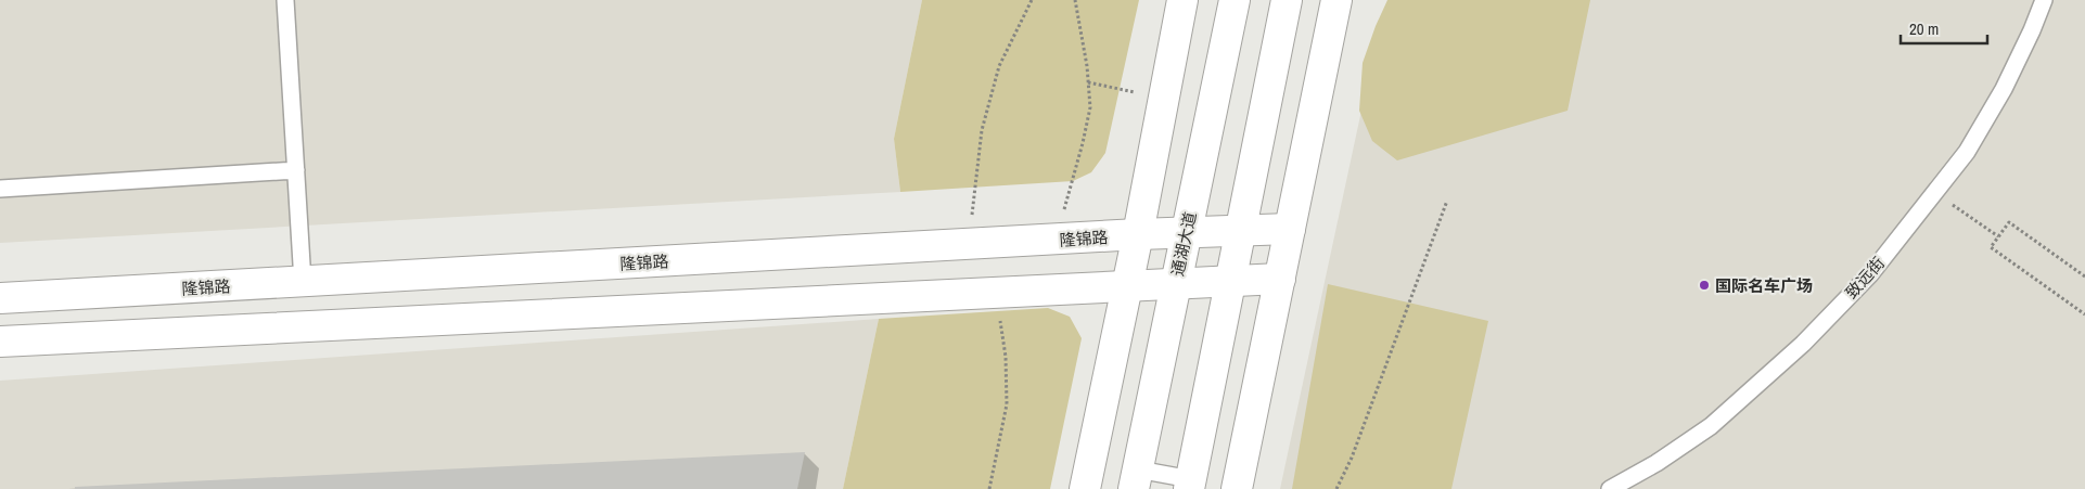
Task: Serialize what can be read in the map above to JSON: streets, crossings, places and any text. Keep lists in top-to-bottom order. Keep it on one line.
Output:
{"streets":{"main road":["隆锦路","通湖大道"],"lane":["致远街"]},"crossings":[["隆锦路","通湖大道"]],"places":["国际名车广场"],"scale_bar":"20 m"}
